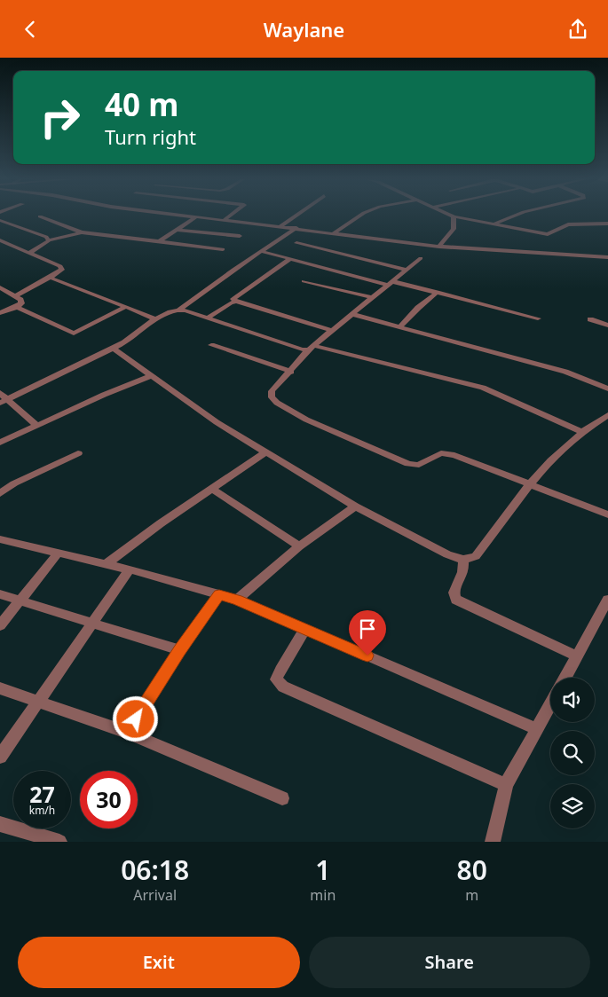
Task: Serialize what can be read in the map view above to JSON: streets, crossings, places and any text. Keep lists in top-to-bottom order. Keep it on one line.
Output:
{"page":{"header":"Waylane","turn":["40 m","Turn right"],"speed":"27 km/h","limit":"30","eta":["06:18","Arrival","1","min","80","m"],"buttons":["Exit","Share"]}}
